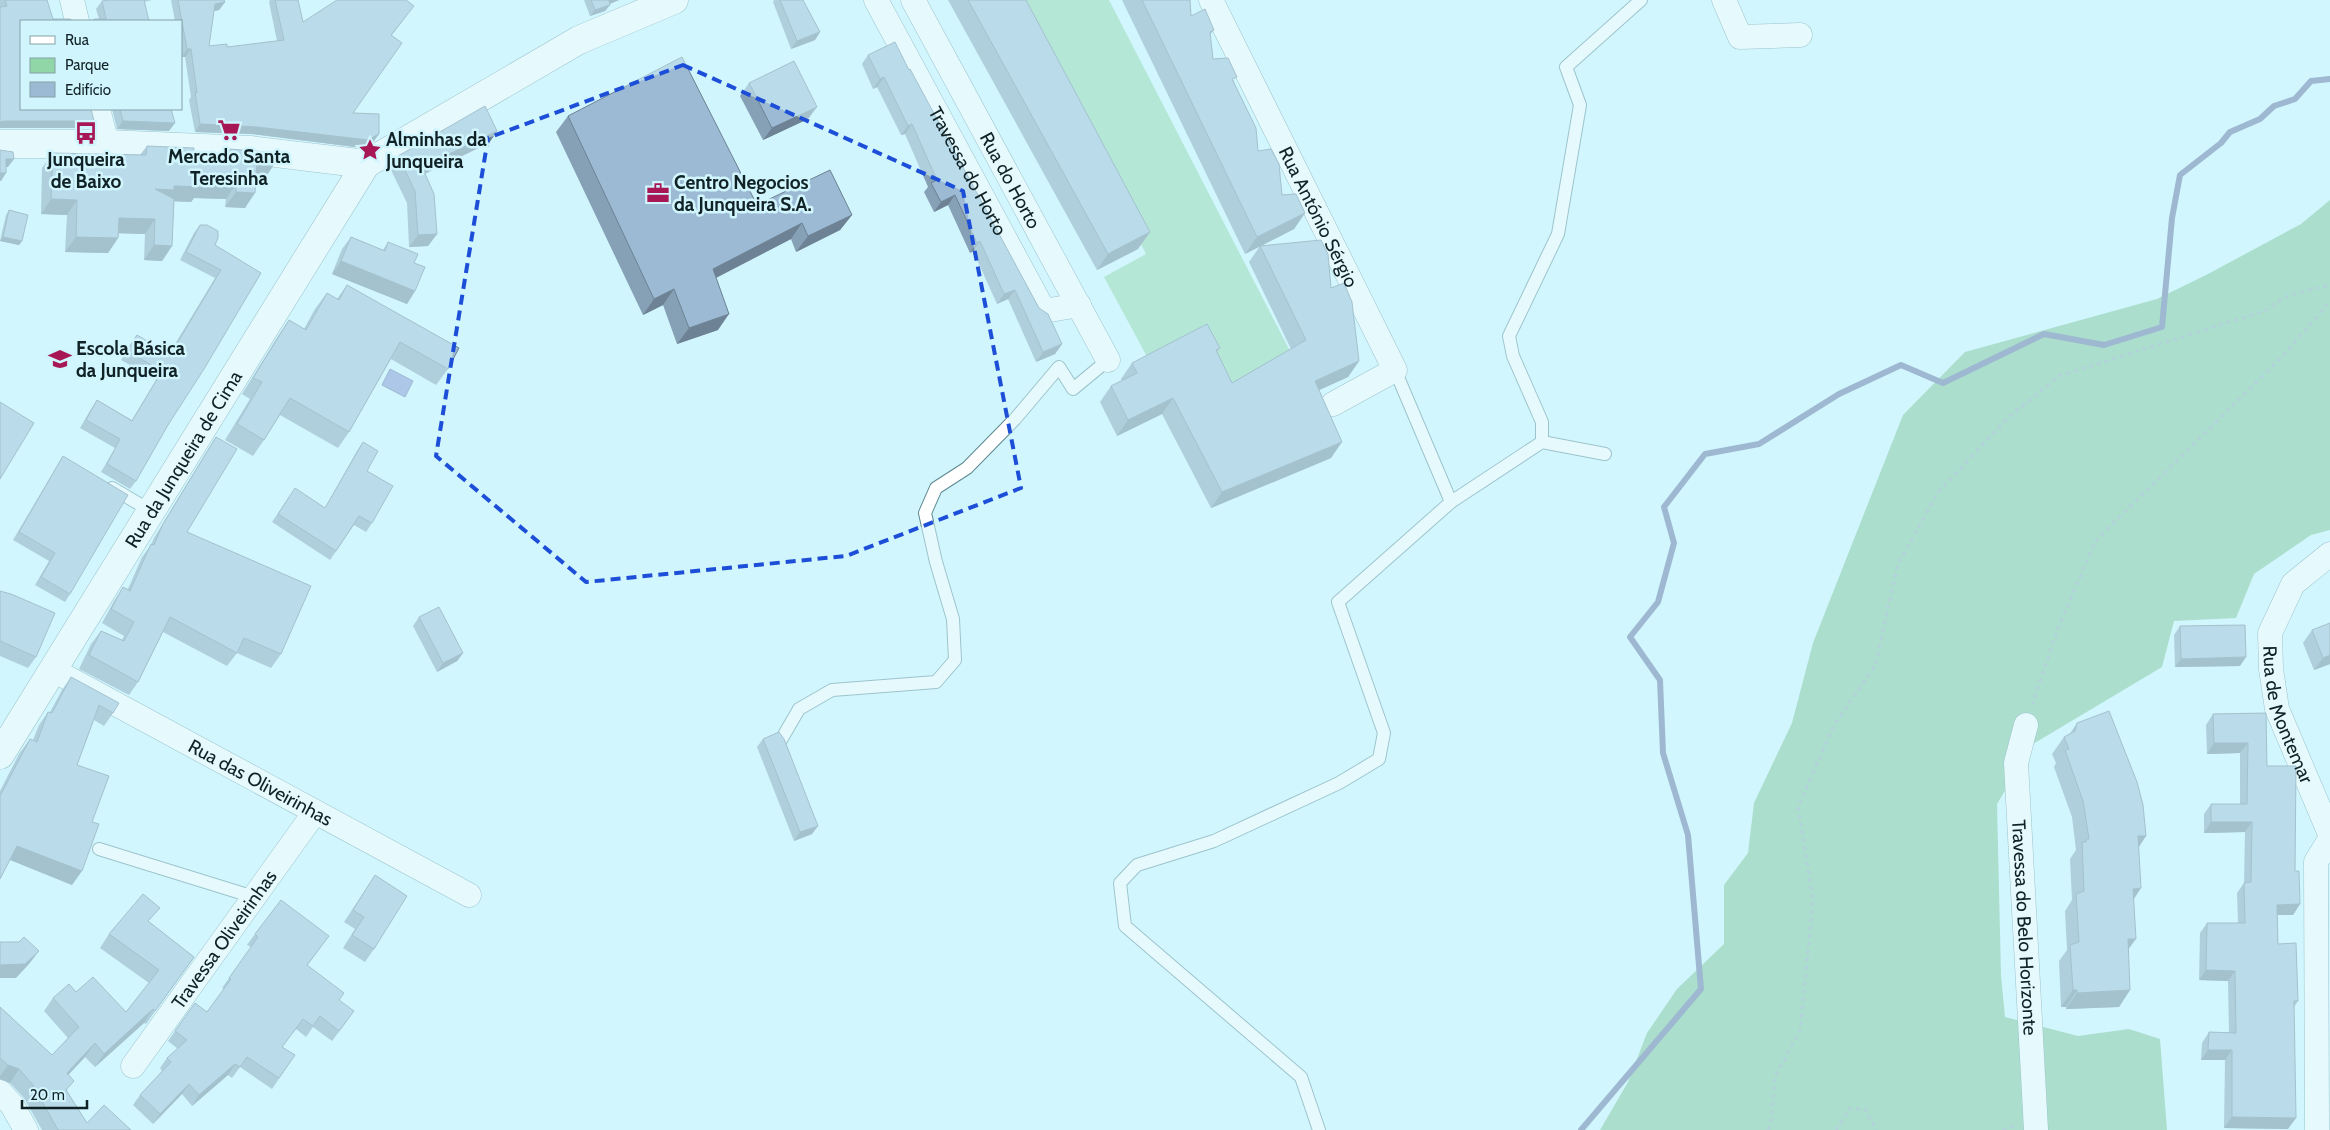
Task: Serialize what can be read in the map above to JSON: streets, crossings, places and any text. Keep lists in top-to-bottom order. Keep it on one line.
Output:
{"streets":{"main road":["Rua da Junqueira de Cima"],"street":["Travessa do Horto","Rua do Horto","Rua António Sérgio","Rua de Montemar","Rua das Oliveirinhas","Travessa do Belo Horizonte","Travessa Oliveirinhas"]},"crossings":[["Travessa do Horto","Rua do Horto"],["Rua da Junqueira de Cima","Rua das Oliveirinhas"],["Rua das Oliveirinhas","Travessa Oliveirinhas"]],"places":{"supermarket":["Mercado Santa Teresinha"],"bus stop":["Junqueira de Baixo"],"place":["Alminhas da Junqueira"],"office":["Centro Negocios da Junqueira S.A."],"school or university":["Escola Básica da Junqueira"]},"legend":["Rua","Parque","Edifício"],"scale_bar":"20 m"}
